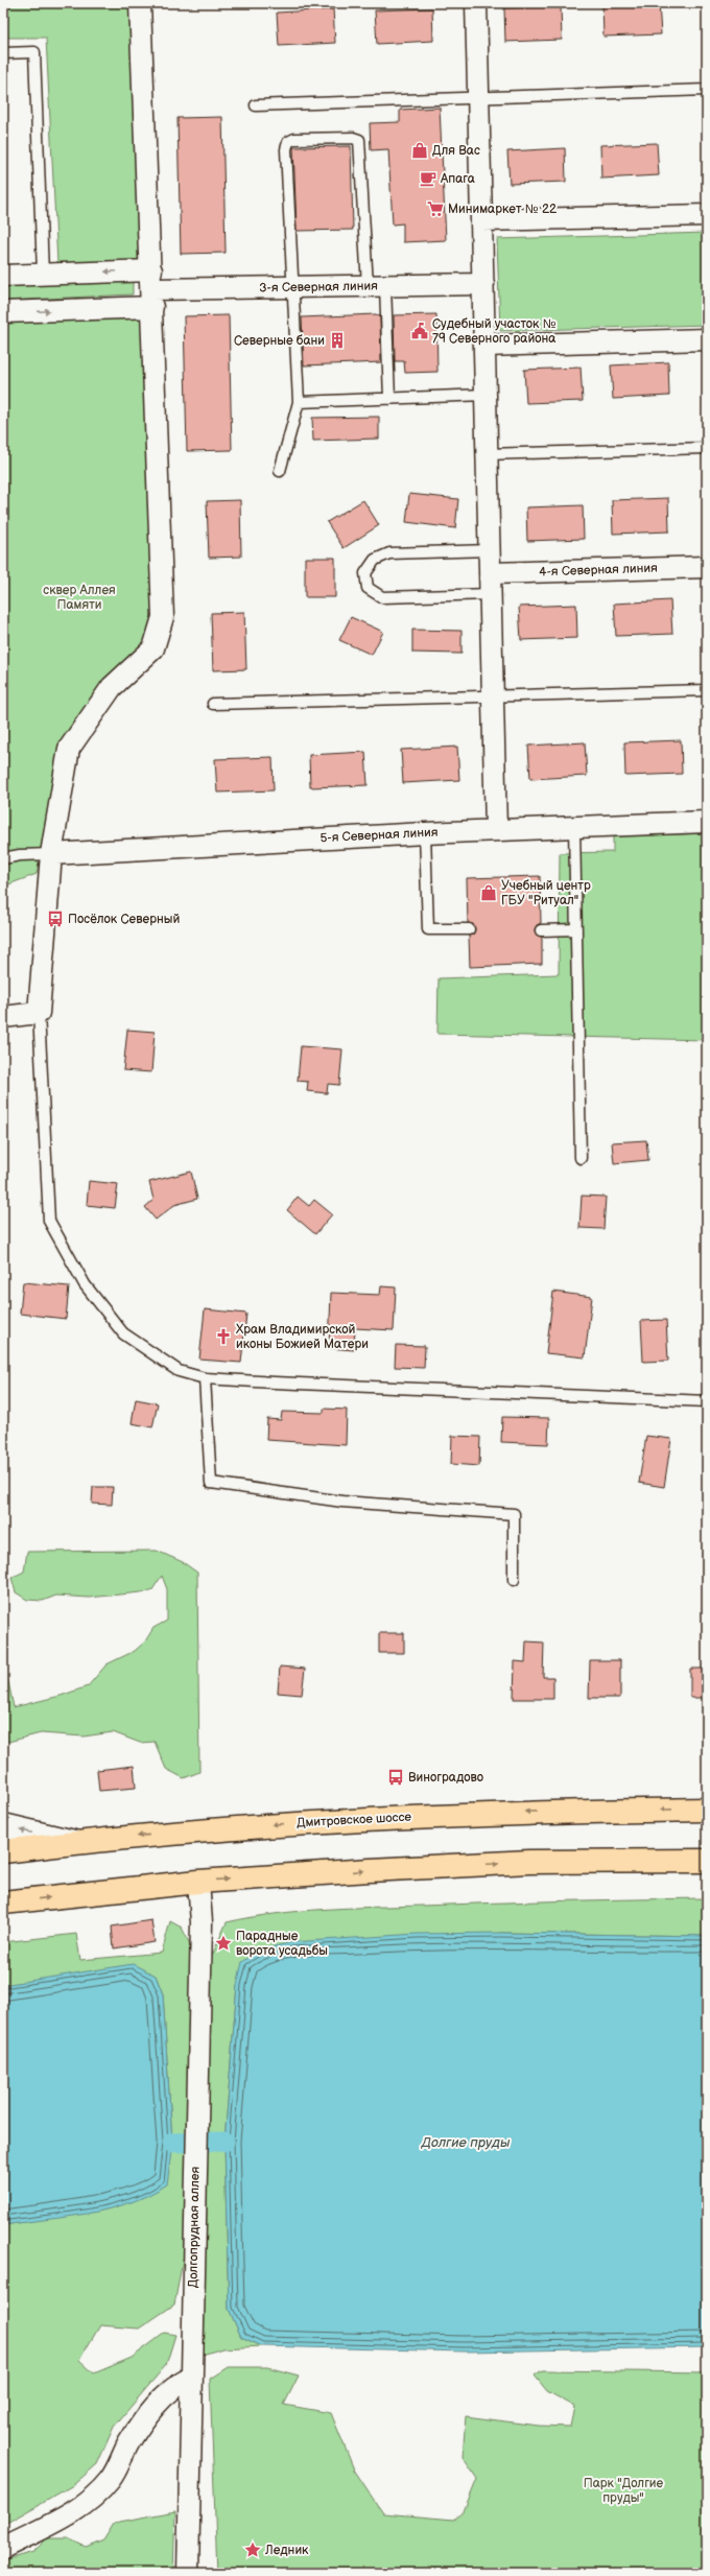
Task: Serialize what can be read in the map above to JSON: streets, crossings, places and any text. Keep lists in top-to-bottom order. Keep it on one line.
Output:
{"streets":{"highway":["Дмитровское шоссе"],"street":["3-я Северная линия","4-я Северная линия","5-я Северная линия","Долгопрудная аллея"]},"water":["Долгие пруды"],"parks":["сквер Аллея Памяти","Парк \"Долгие пруды\""],"places":{"shop":["Для Вас","Учебный центр ГБУ \"Ритуал\""],"cafe":["Апага"],"supermarket":["Минимаркет № 22"],"public building":["Судебный участок № 79 Северного района"],"building":["Северные бани"],"bus stop":["Посёлок Северный","Виноградово"],"church":["Храм Владимирской иконы Божией Матери"],"place":["Парадные ворота усадьбы","Ледник"]}}
